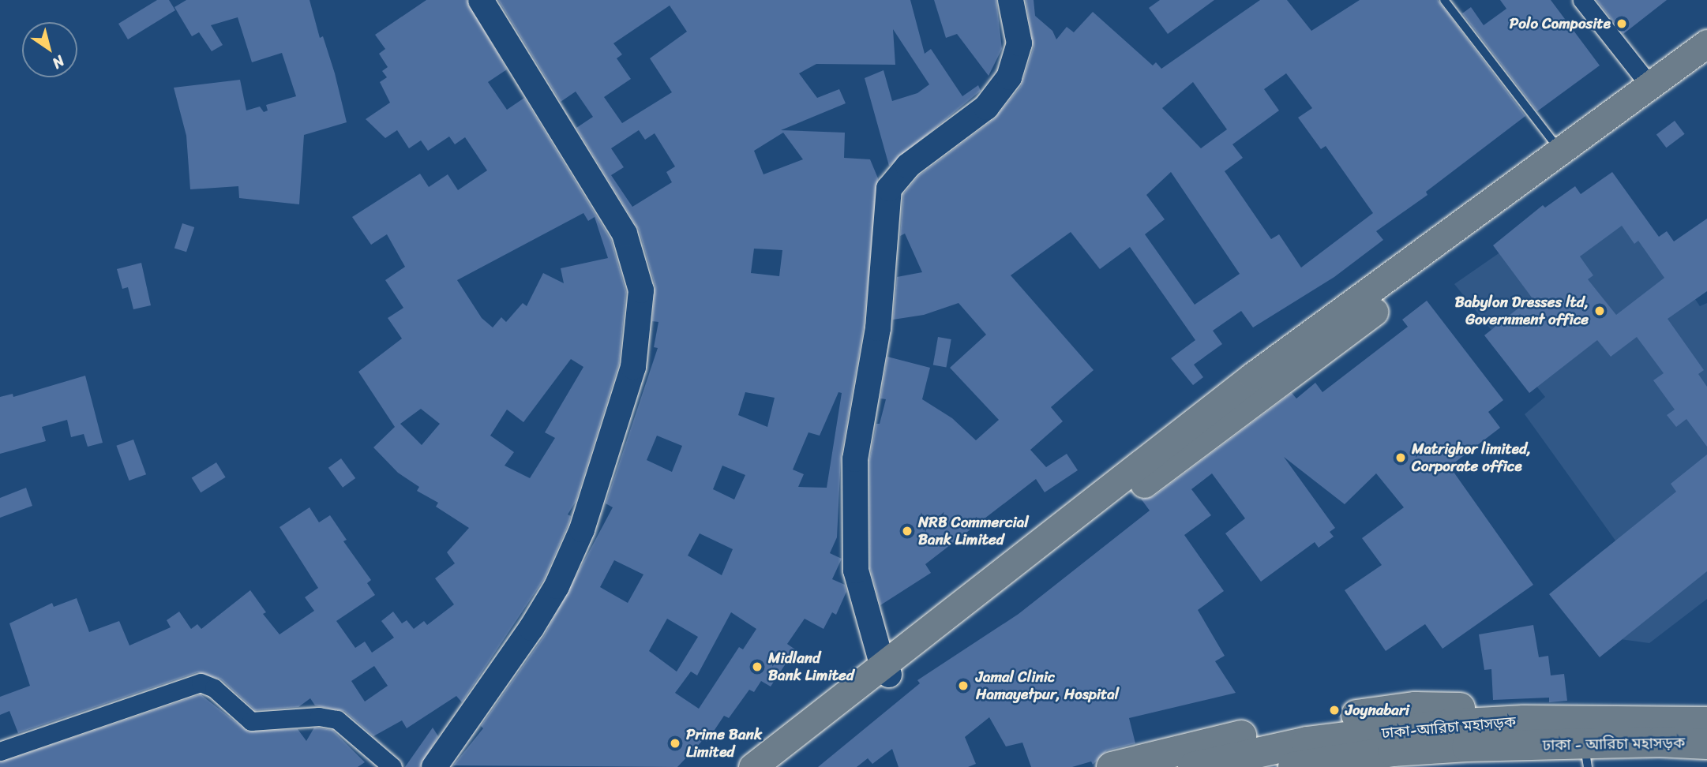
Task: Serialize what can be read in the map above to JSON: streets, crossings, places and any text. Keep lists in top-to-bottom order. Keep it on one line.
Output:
{"streets":{"highway":["ঢাকা-আরিচা মহাসড়ক","ঢাকা - আরিচা মহাসড়ক"]},"crossings":[["ঢাকা-আরিচা মহাসড়ক","ঢাকা - আরিচা মহাসড়ক"]],"places":["Polo Composite","Babylon Dresses ltd, Government office","Matrighor limited, Corporate office","NRB Commercial Bank Limited","Midland Bank Limited","Jamal Clinic Hamayetpur, Hospital","Joynabari","Prime Bank Limited"],"north":"bottom right"}
